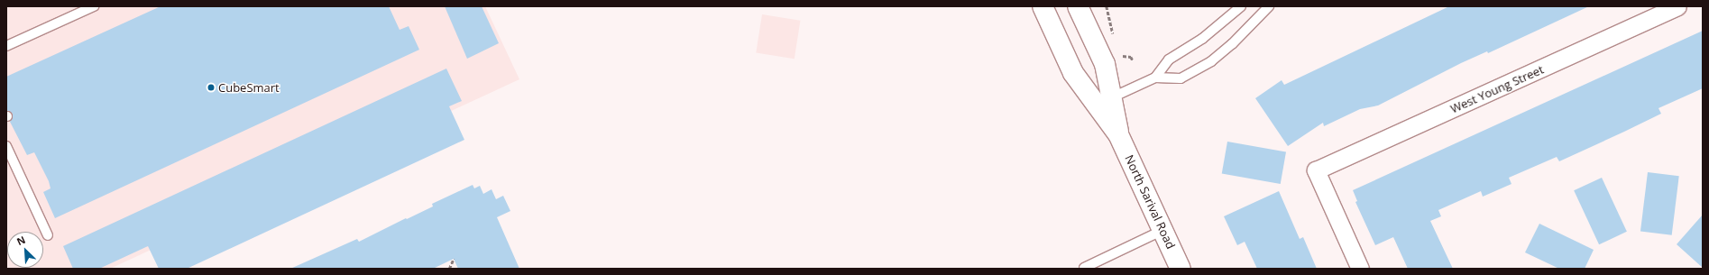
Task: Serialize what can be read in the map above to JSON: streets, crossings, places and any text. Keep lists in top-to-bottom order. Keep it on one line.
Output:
{"streets":{"main road":["North Sarival Road"],"street":["West Young Street"]},"places":["CubeSmart"],"north":"top left"}
